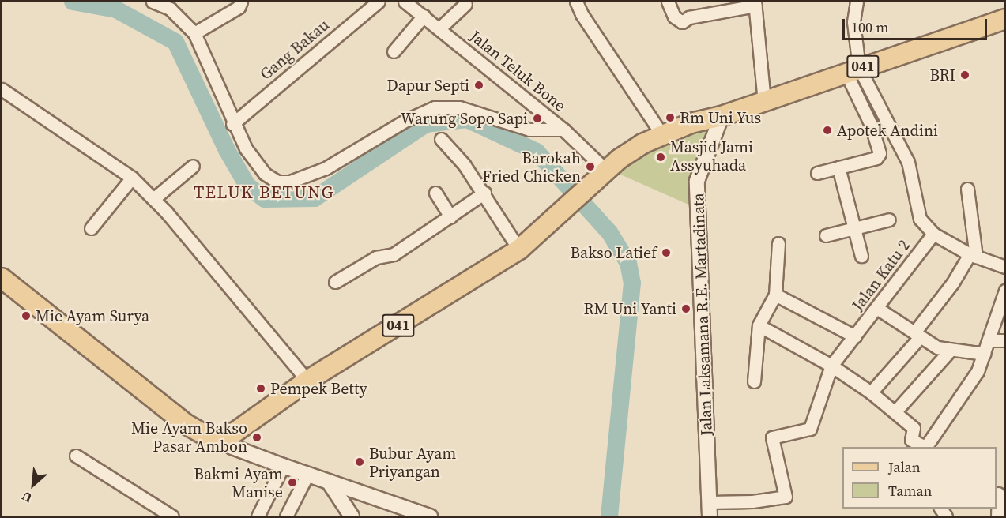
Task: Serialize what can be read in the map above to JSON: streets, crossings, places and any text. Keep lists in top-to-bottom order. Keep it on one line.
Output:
{"streets":{"main road":["041"],"street":["Gang Bakau","Jalan Teluk Bone","Jalan Katu 2","Jalan Laksamana R.E. Martadinata"]},"crossings":[["041","Jalan Teluk Bone"],["041","Jalan Laksamana R.E. Martadinata"],["Jalan Katu 2","Jalan Laksamana R.E. Martadinata"]],"districts":["TELUK BETUNG"],"places":["BRI","Dapur Septi","Rm Uni Yus","Warung Sopo Sapi","Apotek Andini","Masjid Jami Assyuhada","Barokah Fried Chicken","Bakso Latief","RM Uni Yanti","Mie Ayam Surya","Pempek Betty","Mie Ayam Bakso Pasar Ambon","Bubur Ayam Priyangan","Bakmi Ayam Manise"],"legend":["Jalan","Taman"],"scale_bar":"100 m","north":"bottom left"}
